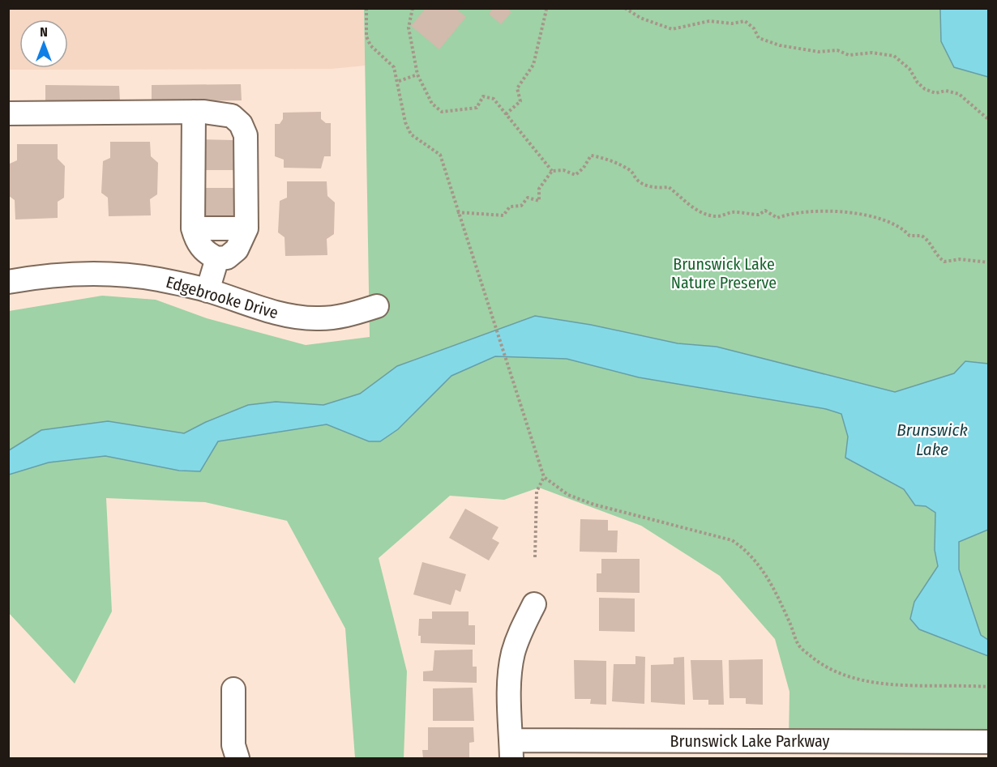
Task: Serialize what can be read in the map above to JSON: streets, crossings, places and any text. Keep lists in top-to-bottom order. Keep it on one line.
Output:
{"streets":{"street":["Edgebrooke Drive","Brunswick Lake Parkway"]},"water":["Brunswick Lake"],"parks":["Brunswick Lake Nature Preserve"],"north":"top"}
